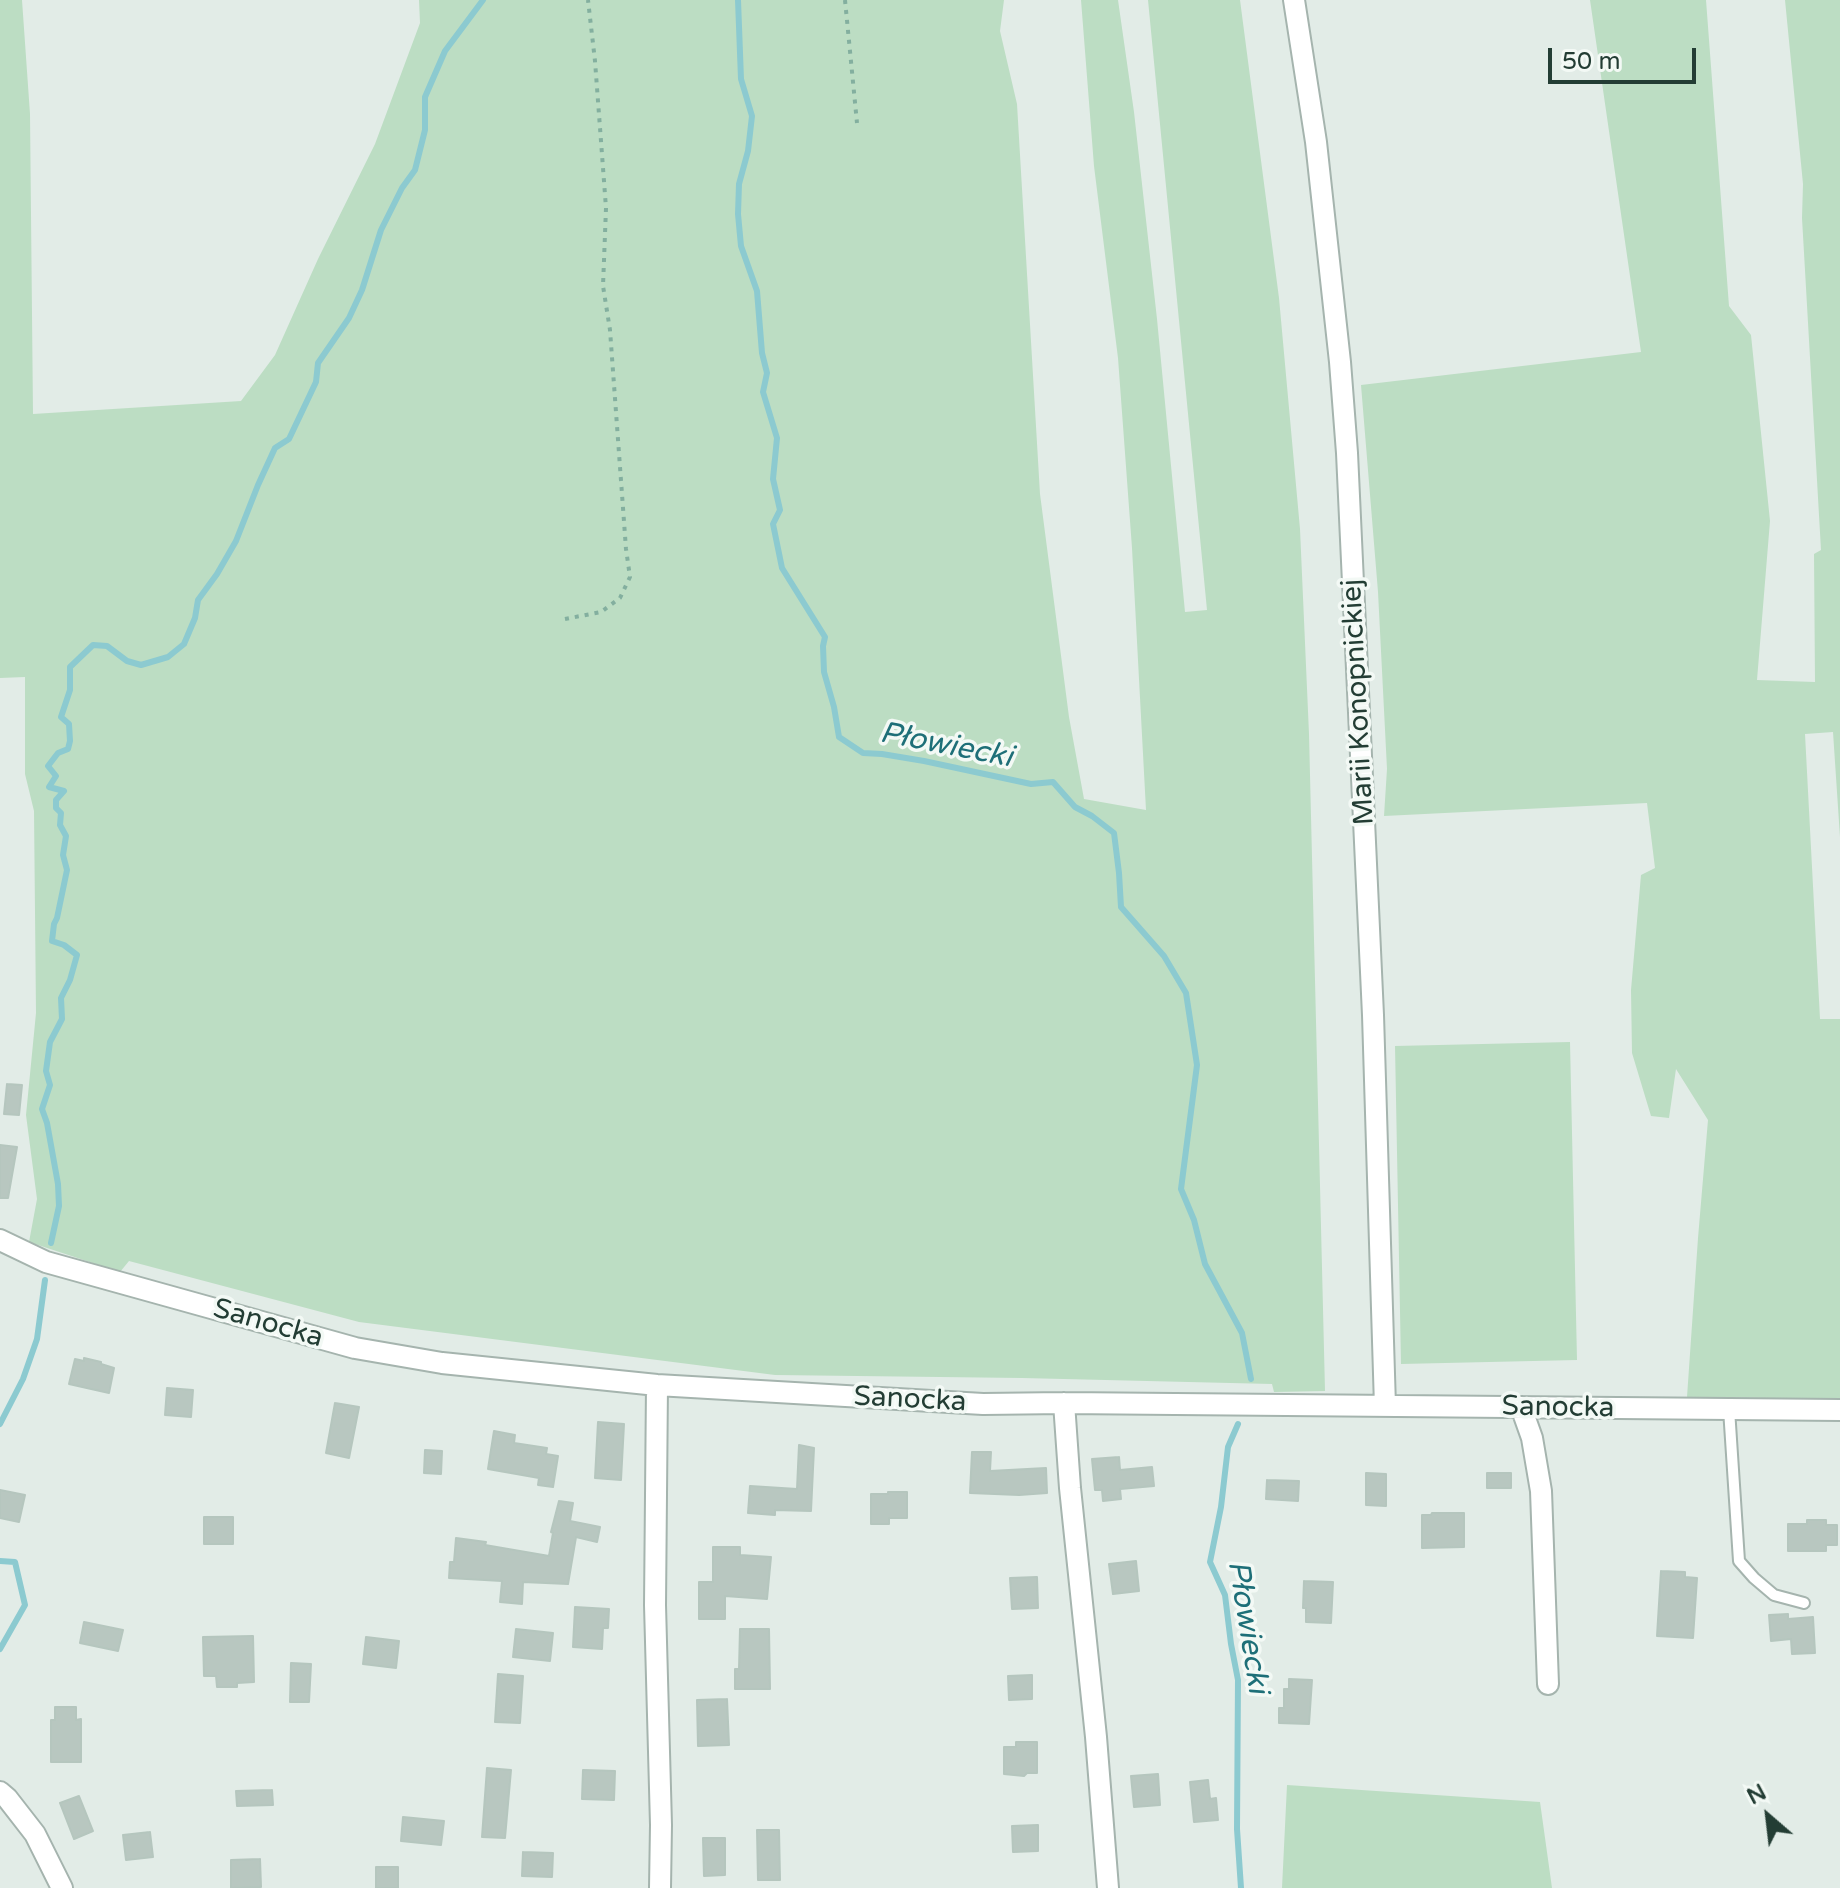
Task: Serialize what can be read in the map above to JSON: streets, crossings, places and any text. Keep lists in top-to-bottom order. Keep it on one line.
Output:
{"streets":{"street":["Marii Konopnickiej","Sanocka"]},"crossings":[["Marii Konopnickiej","Sanocka"]],"water":["Płowiecki"],"scale_bar":"50 m","north":"top left"}
